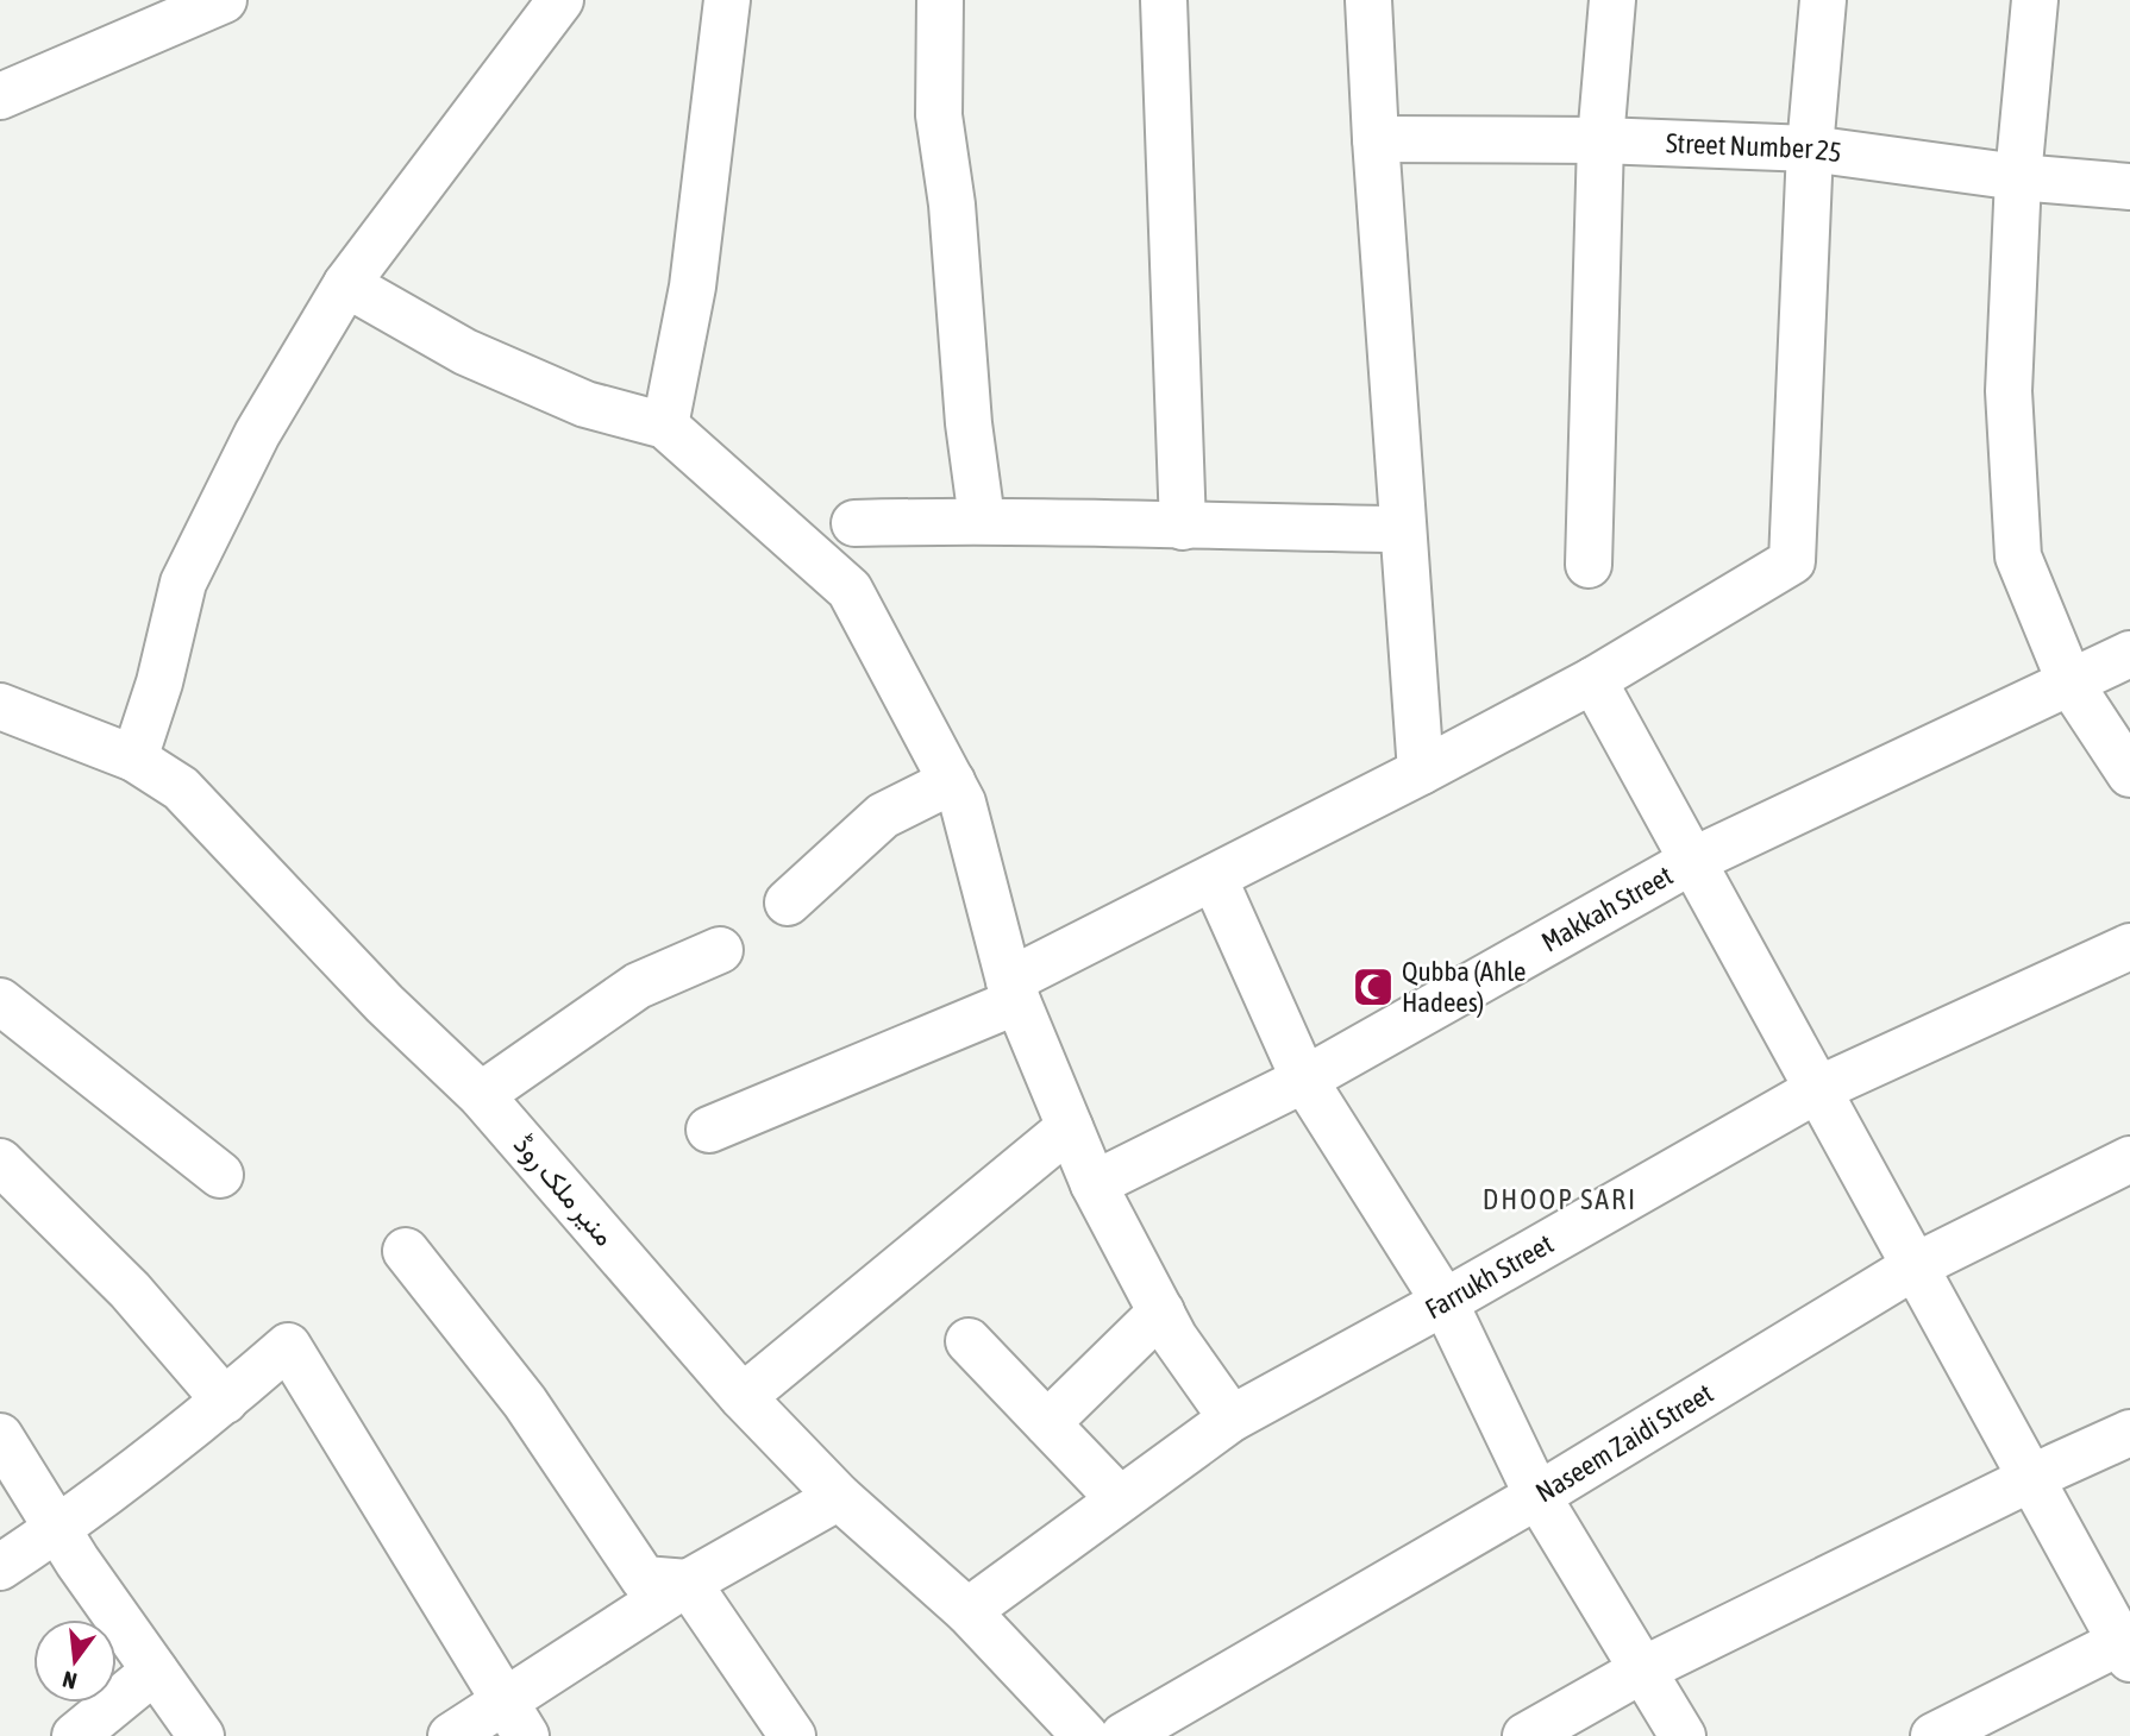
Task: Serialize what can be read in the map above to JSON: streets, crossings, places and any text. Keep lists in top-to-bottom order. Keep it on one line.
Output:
{"streets":{"street":["Street Number 25","Makkah Street","منیر ملک روڈ","Farrukh Street","Naseem Zaidi Street"]},"crossings":[["منیر ملک روڈ","Farrukh Street"]],"districts":["DHOOP SARI"],"places":{"mosque":["Qubba (Ahle Hadees)"]},"north":"bottom"}
